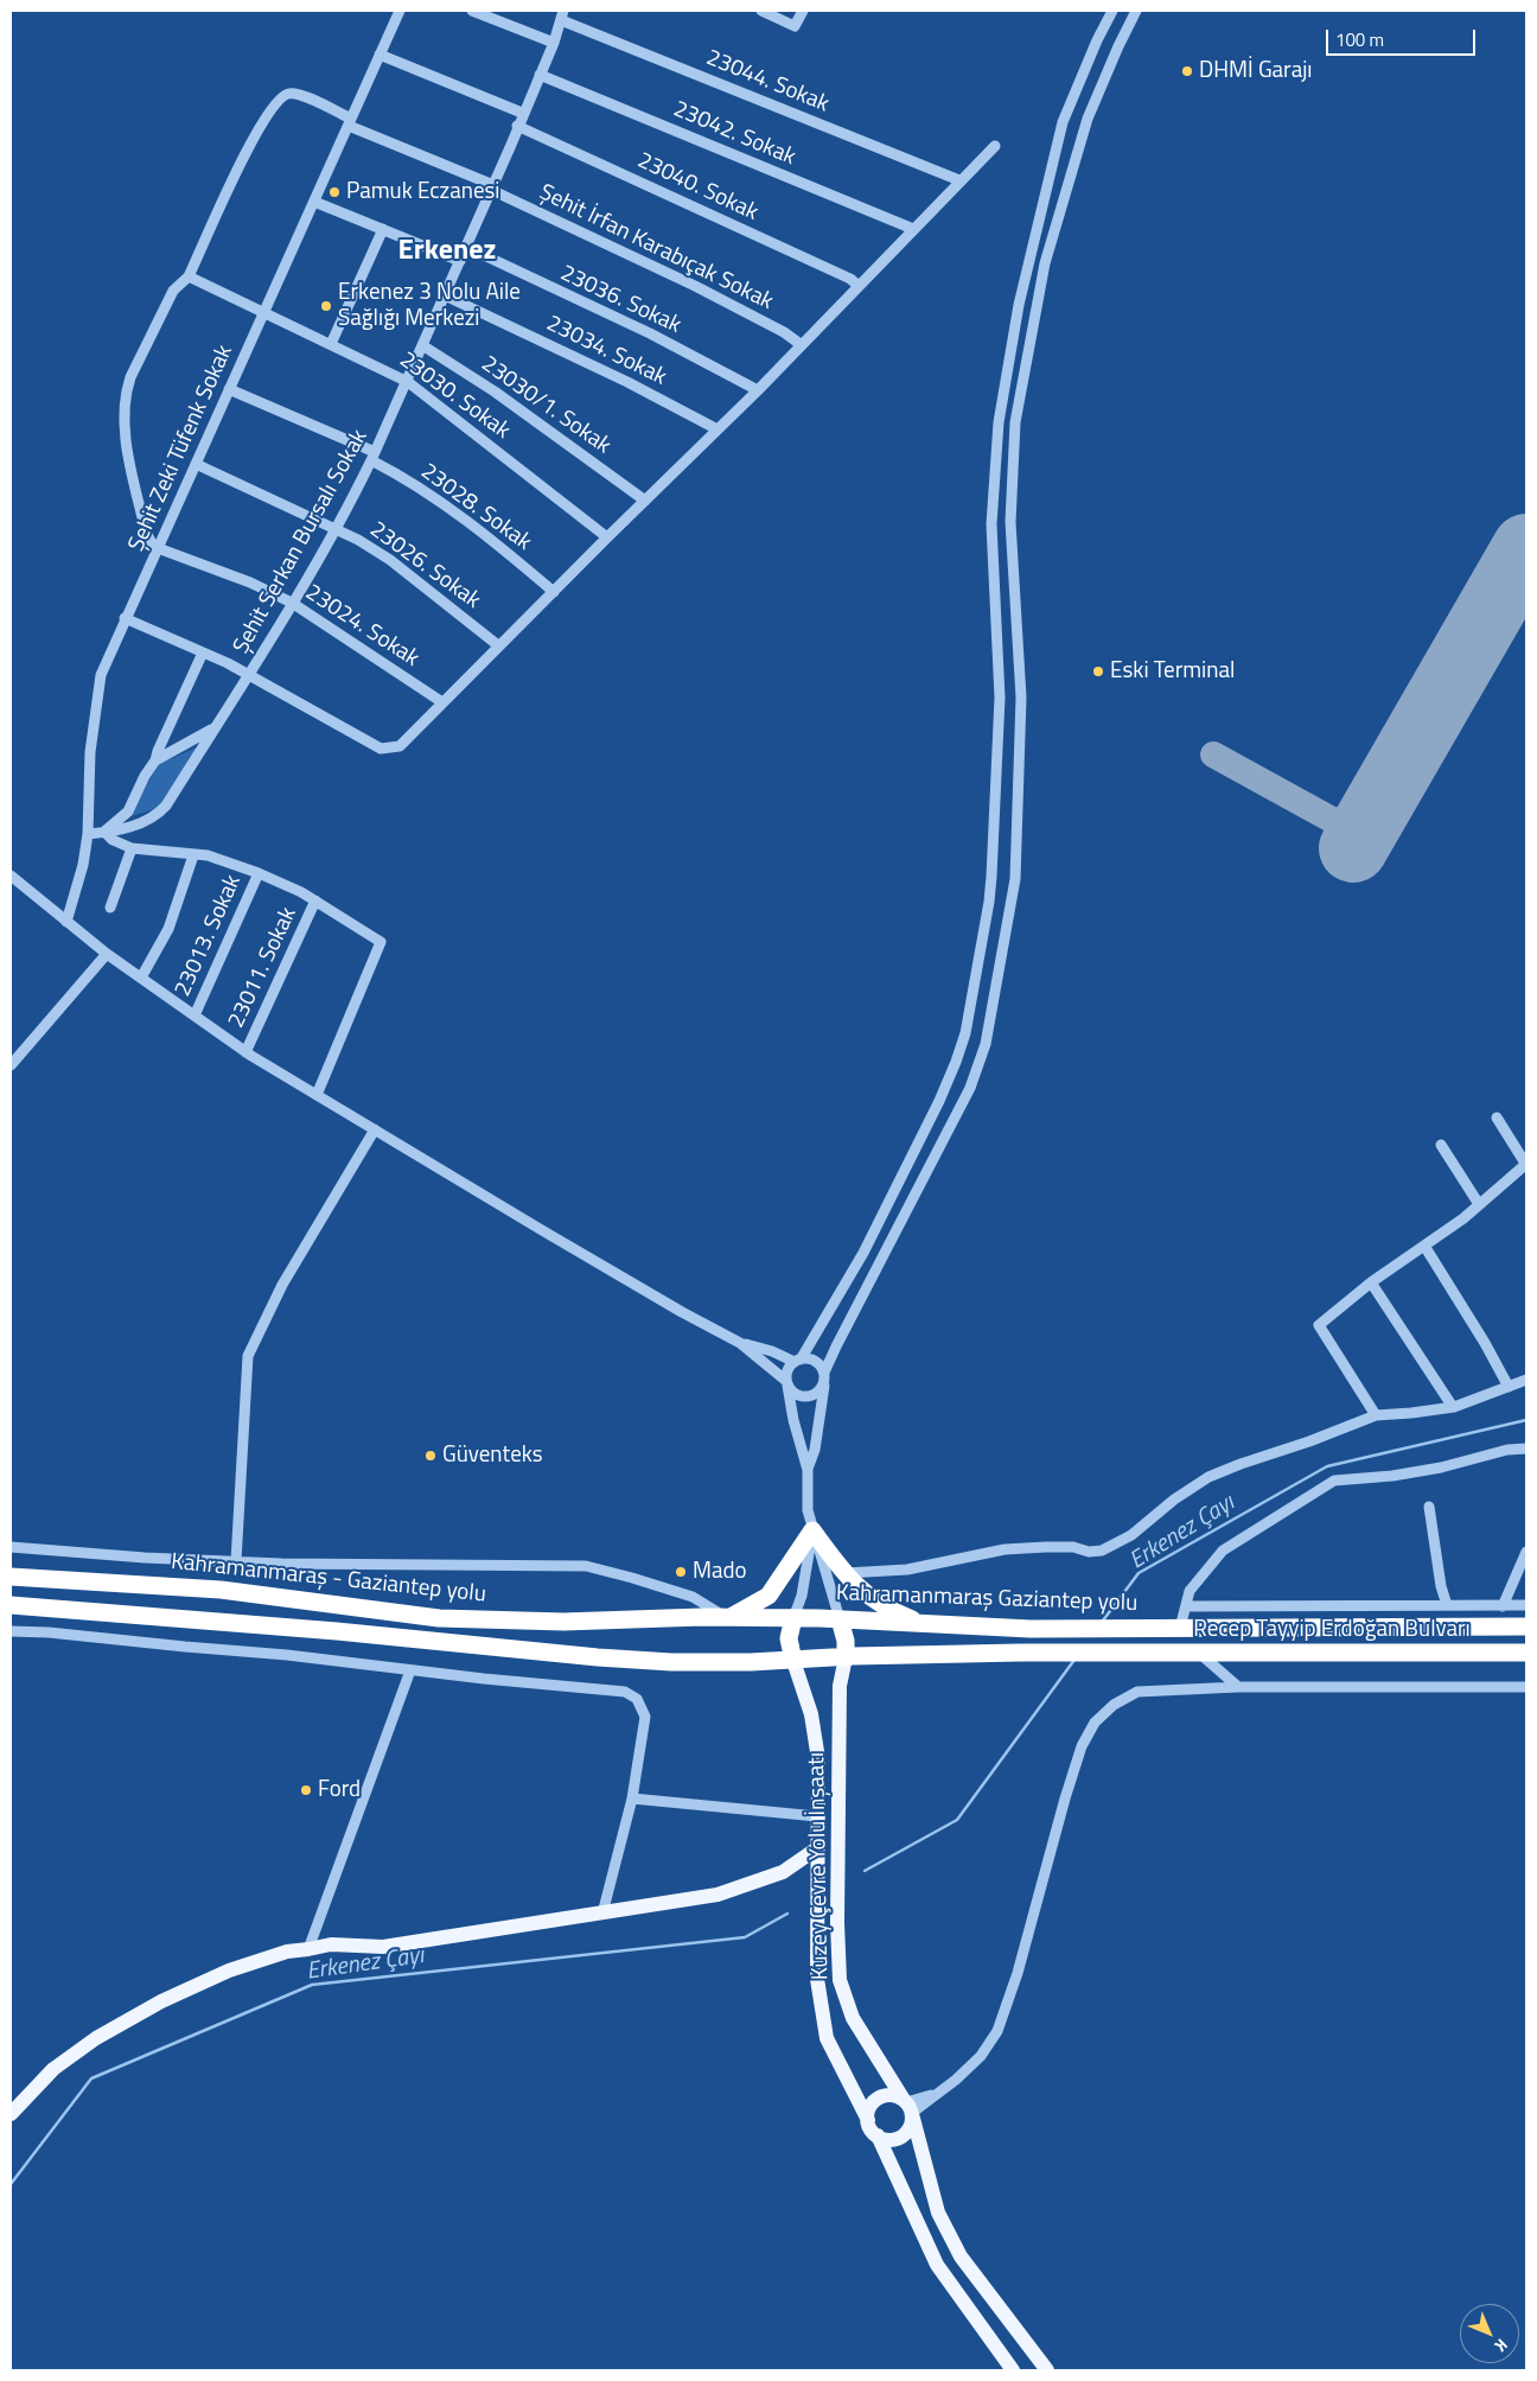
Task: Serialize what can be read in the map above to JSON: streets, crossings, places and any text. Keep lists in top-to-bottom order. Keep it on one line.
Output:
{"streets":{"highway":["Kahramanmaraş - Gaziantep yolu","Kahramanmaraş Gaziantep yolu","Recep Tayyip Erdoğan Bulvarı"],"main road":["Kuzey Çevre Yolu İnşaatı"],"street":["23044. Sokak","23042. Sokak","23040. Sokak","Şehit İrfan Karabıçak Sokak","23036. Sokak","23034. Sokak","23030. Sokak","23030/1. Sokak","Şehit Zeki Tüfenk Sokak","23028. Sokak","Şehit Serkan Bursalı Sokak","23026. Sokak","23024. Sokak","23013. Sokak","23011. Sokak"]},"crossings":[["23044. Sokak","Şehit Serkan Bursalı Sokak"],["23042. Sokak","Şehit Serkan Bursalı Sokak"],["23040. Sokak","Şehit Serkan Bursalı Sokak"],["Şehit İrfan Karabıçak Sokak","23030. Sokak"],["Şehit İrfan Karabıçak Sokak","Şehit Zeki Tüfenk Sokak"],["Şehit İrfan Karabıçak Sokak","Şehit Serkan Bursalı Sokak"],["23036. Sokak","Şehit Serkan Bursalı Sokak"],["23034. Sokak","Şehit Serkan Bursalı Sokak"],["23030. Sokak","Şehit Zeki Tüfenk Sokak"],["23030. Sokak","Şehit Serkan Bursalı Sokak"],["23030/1. Sokak","Şehit Serkan Bursalı Sokak"],["Şehit Zeki Tüfenk Sokak","23028. Sokak"],["Şehit Zeki Tüfenk Sokak","Şehit Serkan Bursalı Sokak"],["Şehit Zeki Tüfenk Sokak","23026. Sokak"],["Şehit Zeki Tüfenk Sokak","23024. Sokak"],["23028. Sokak","Şehit Serkan Bursalı Sokak"],["Şehit Serkan Bursalı Sokak","23026. Sokak"],["Şehit Serkan Bursalı Sokak","23024. Sokak"],["Kahramanmaraş - Gaziantep yolu","Kahramanmaraş Gaziantep yolu"],["Kahramanmaraş Gaziantep yolu","Recep Tayyip Erdoğan Bulvarı"],["Recep Tayyip Erdoğan Bulvarı","Kuzey Çevre Yolu İnşaatı"]],"districts":["Erkenez"],"water":["Erkenez Çayı"],"places":["DHMİ Garajı","Pamuk Eczanesi","Erkenez 3 Nolu Aile Sağlığı Merkezi","Eski Terminal","Güventeks","Mado","Ford"],"scale_bar":"100 m","north":"bottom right"}
